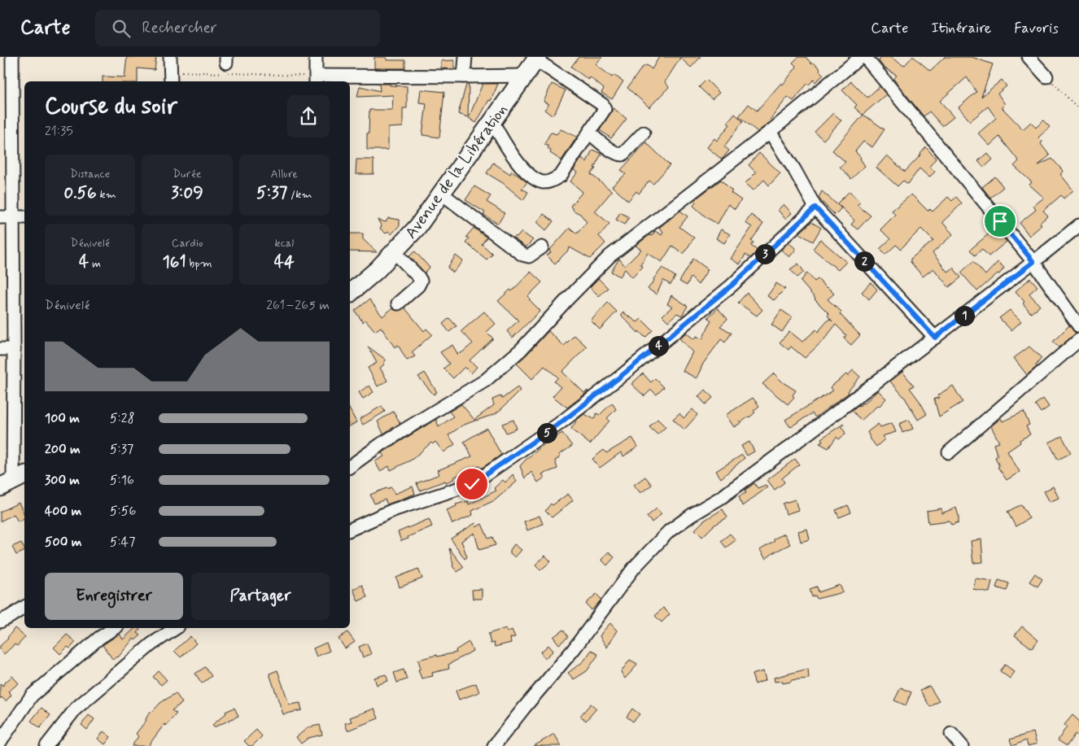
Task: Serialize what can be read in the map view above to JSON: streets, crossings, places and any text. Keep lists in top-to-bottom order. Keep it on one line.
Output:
{"streets":{"highway":["Avenue de la Libération"]},"page":{"header":"Carte","search":"Rechercher","nav":["Carte","Itinéraire","Favoris"],"heading":["Course du soir","21:35"],"stats":[["Distance","0.56 km"],["Durée","3:09"],["Allure","5:37 /km"],["Dénivelé","4 m"],["Cardio","161 bpm"],["kcal","44"]],"pins":["3","2","1","4","5"],"chart":["Dénivelé","261–265 m"],"list":[{"name":"100 m","note":"5:28"},{"name":"200 m","note":"5:37"},{"name":"300 m","note":"5:16"},{"name":"400 m","note":"5:56"},{"name":"500 m","note":"5:47"}],"buttons":["Enregistrer","Partager"]}}
